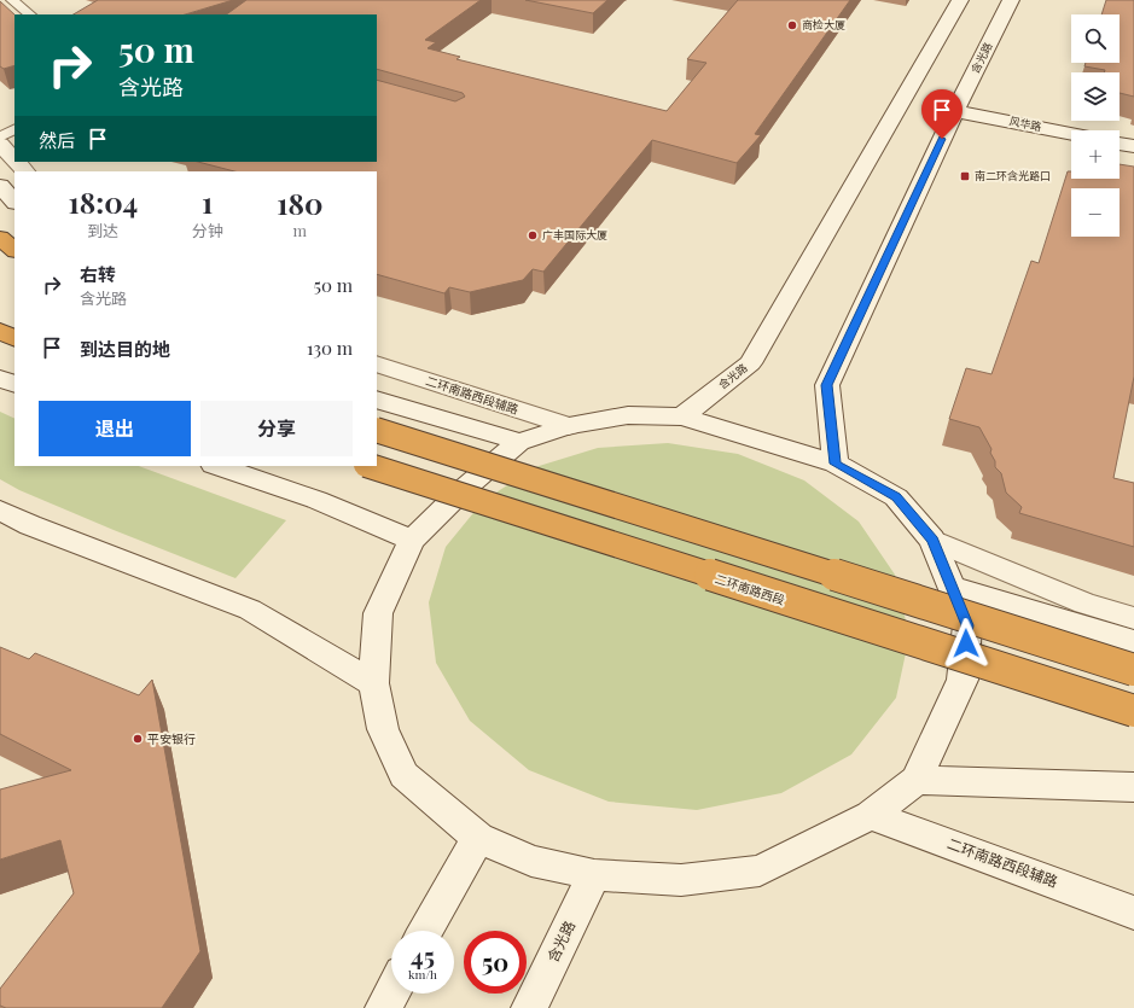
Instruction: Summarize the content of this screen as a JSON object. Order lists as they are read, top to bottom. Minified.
{"streets":{"highway":["二环南路西段"],"main road":["含光路","风华路","二环南路西段辅路"]},"crossings":[["含光路","风华路"]],"places":{"other":["商检大厦","广丰国际大厦","平安银行"],"transit":["南二环含光路口"]},"page":{"map_buttons":["+","−"],"turn":["50 m","含光路"],"then":"然后","eta":["18:04","到达","1","分钟","180","m"],"list":[{"name":"右转","note":"含光路","value":"50 m"},{"name":"到达目的地","value":"130 m"}],"buttons":["退出","分享"],"speed":"45 km/h","limit":"50"}}
